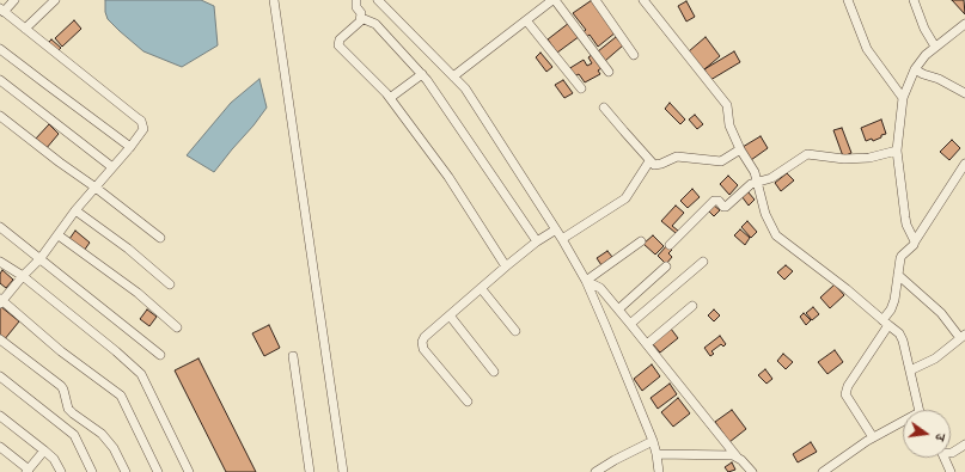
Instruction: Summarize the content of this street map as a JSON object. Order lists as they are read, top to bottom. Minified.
{"north":"right"}
